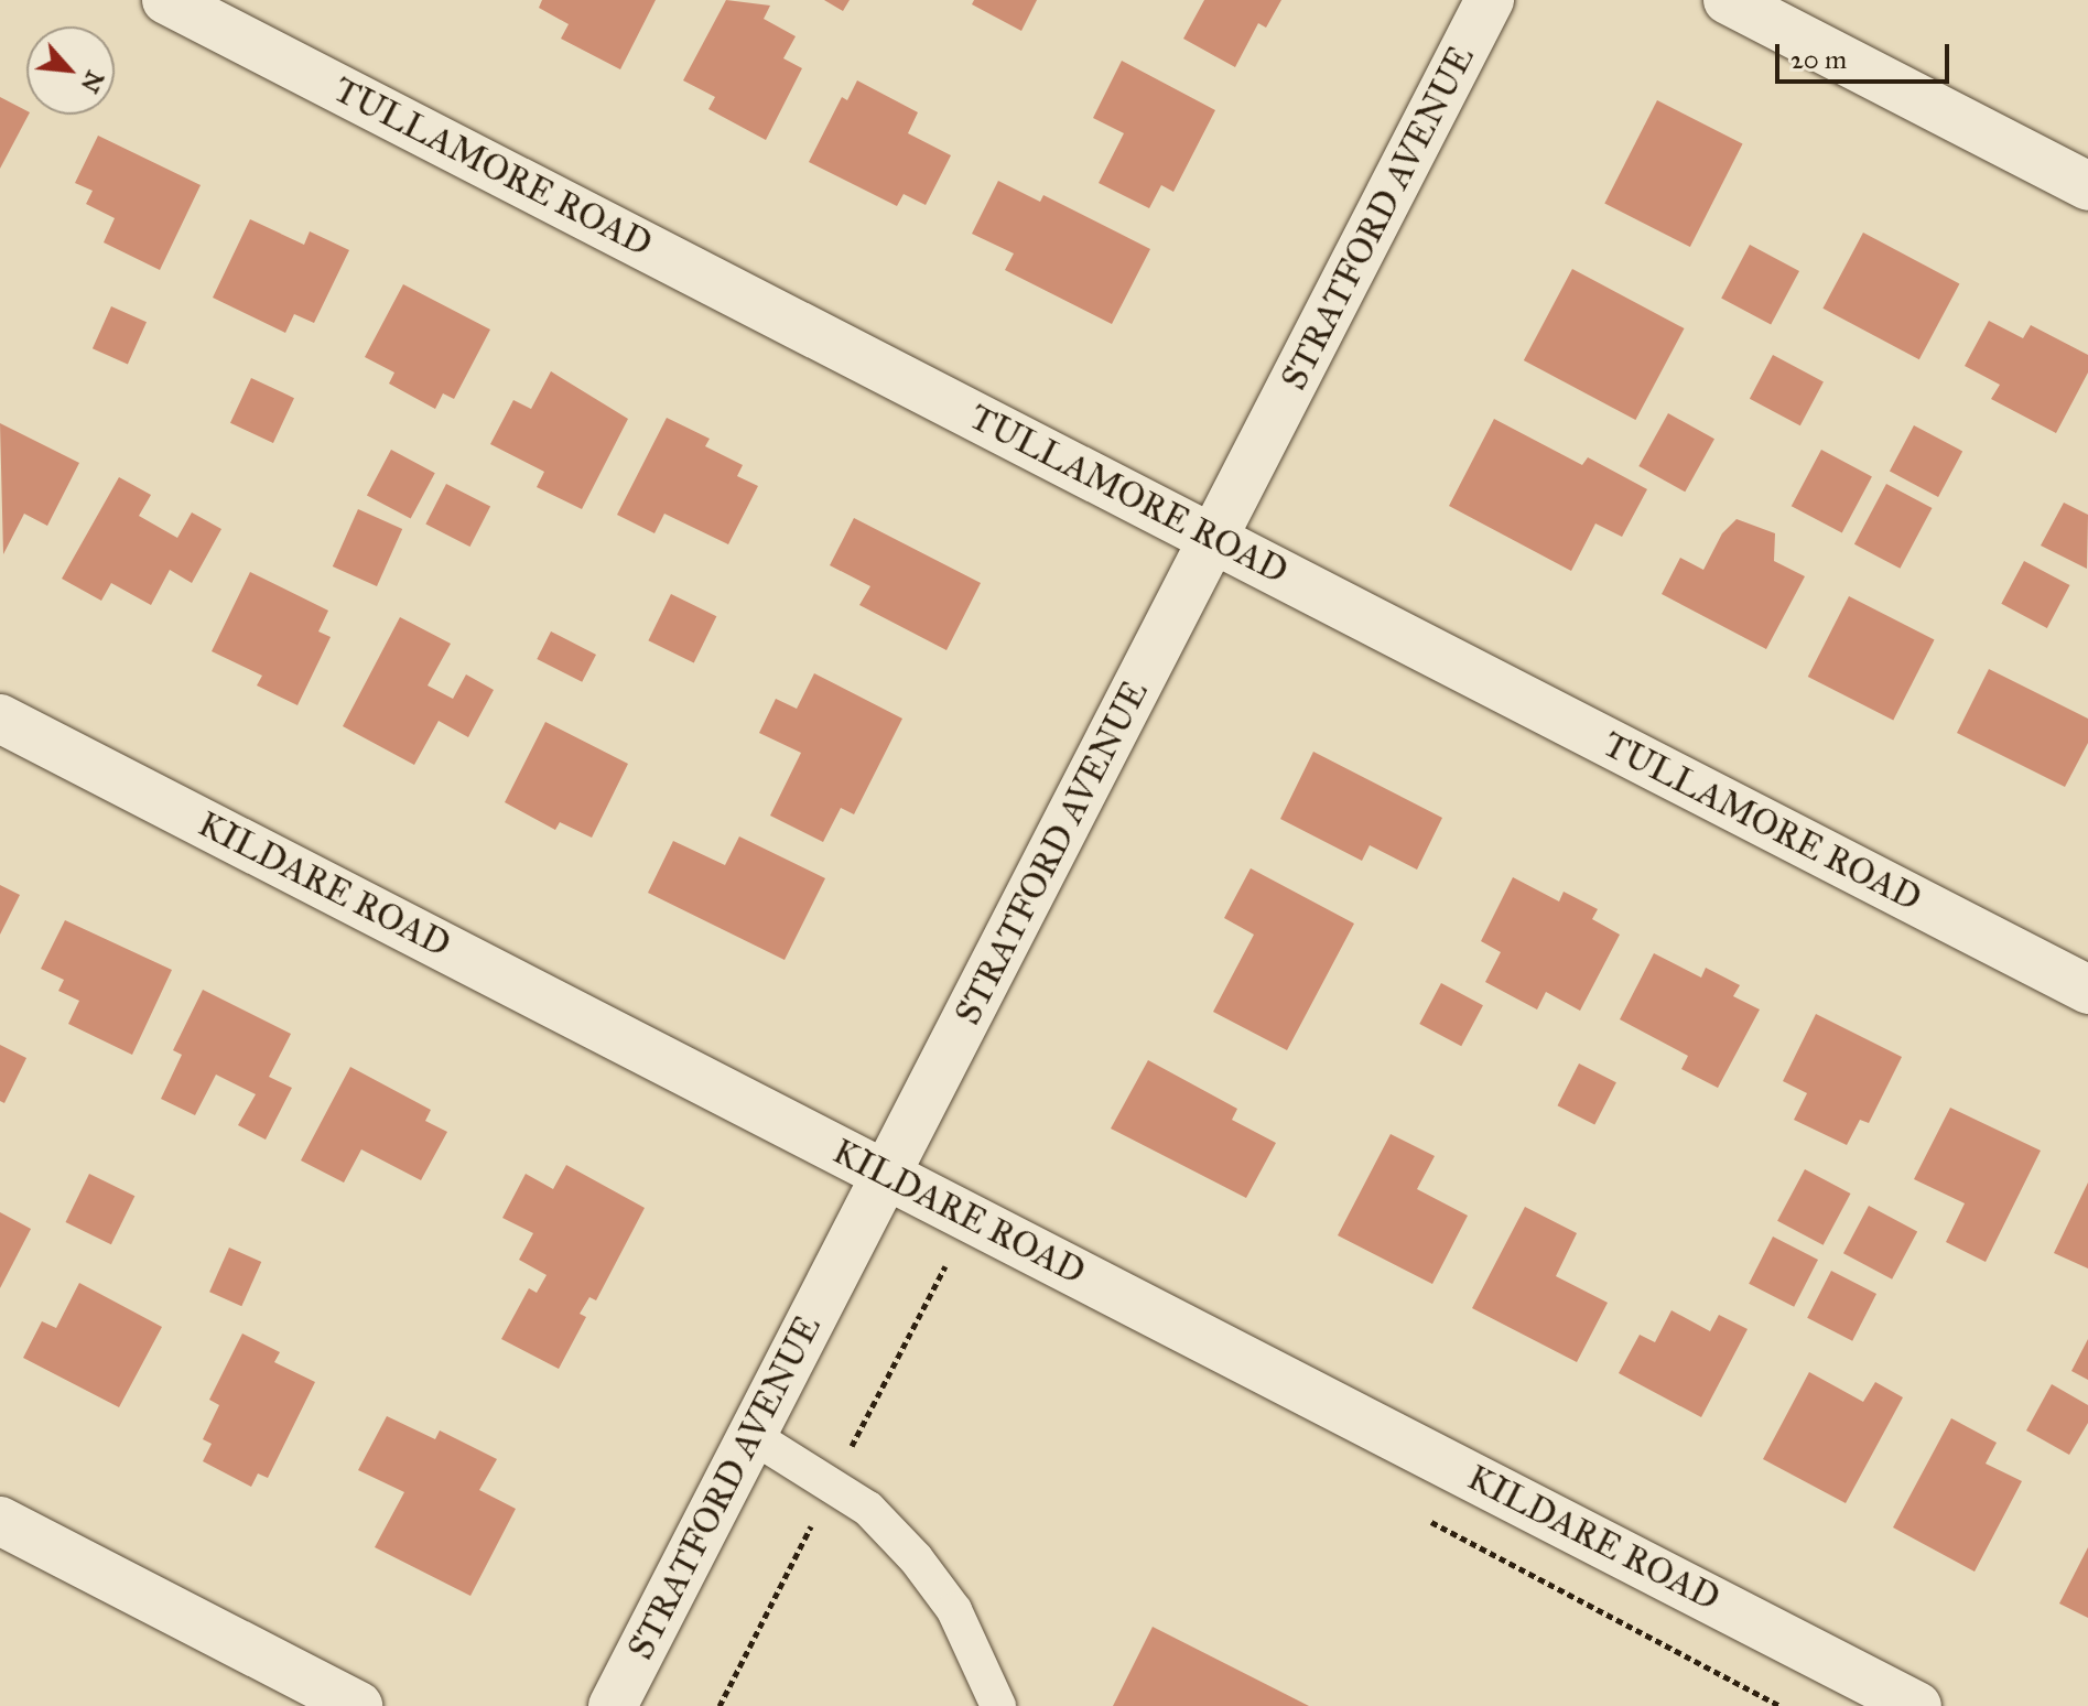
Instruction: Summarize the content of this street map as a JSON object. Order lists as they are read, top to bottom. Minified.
{"streets":{"street":["TULLAMORE ROAD","STRATFORD AVENUE","KILDARE ROAD"]},"crossings":[["TULLAMORE ROAD","STRATFORD AVENUE"],["STRATFORD AVENUE","KILDARE ROAD"]],"scale_bar":"20 m","north":"bottom right"}
